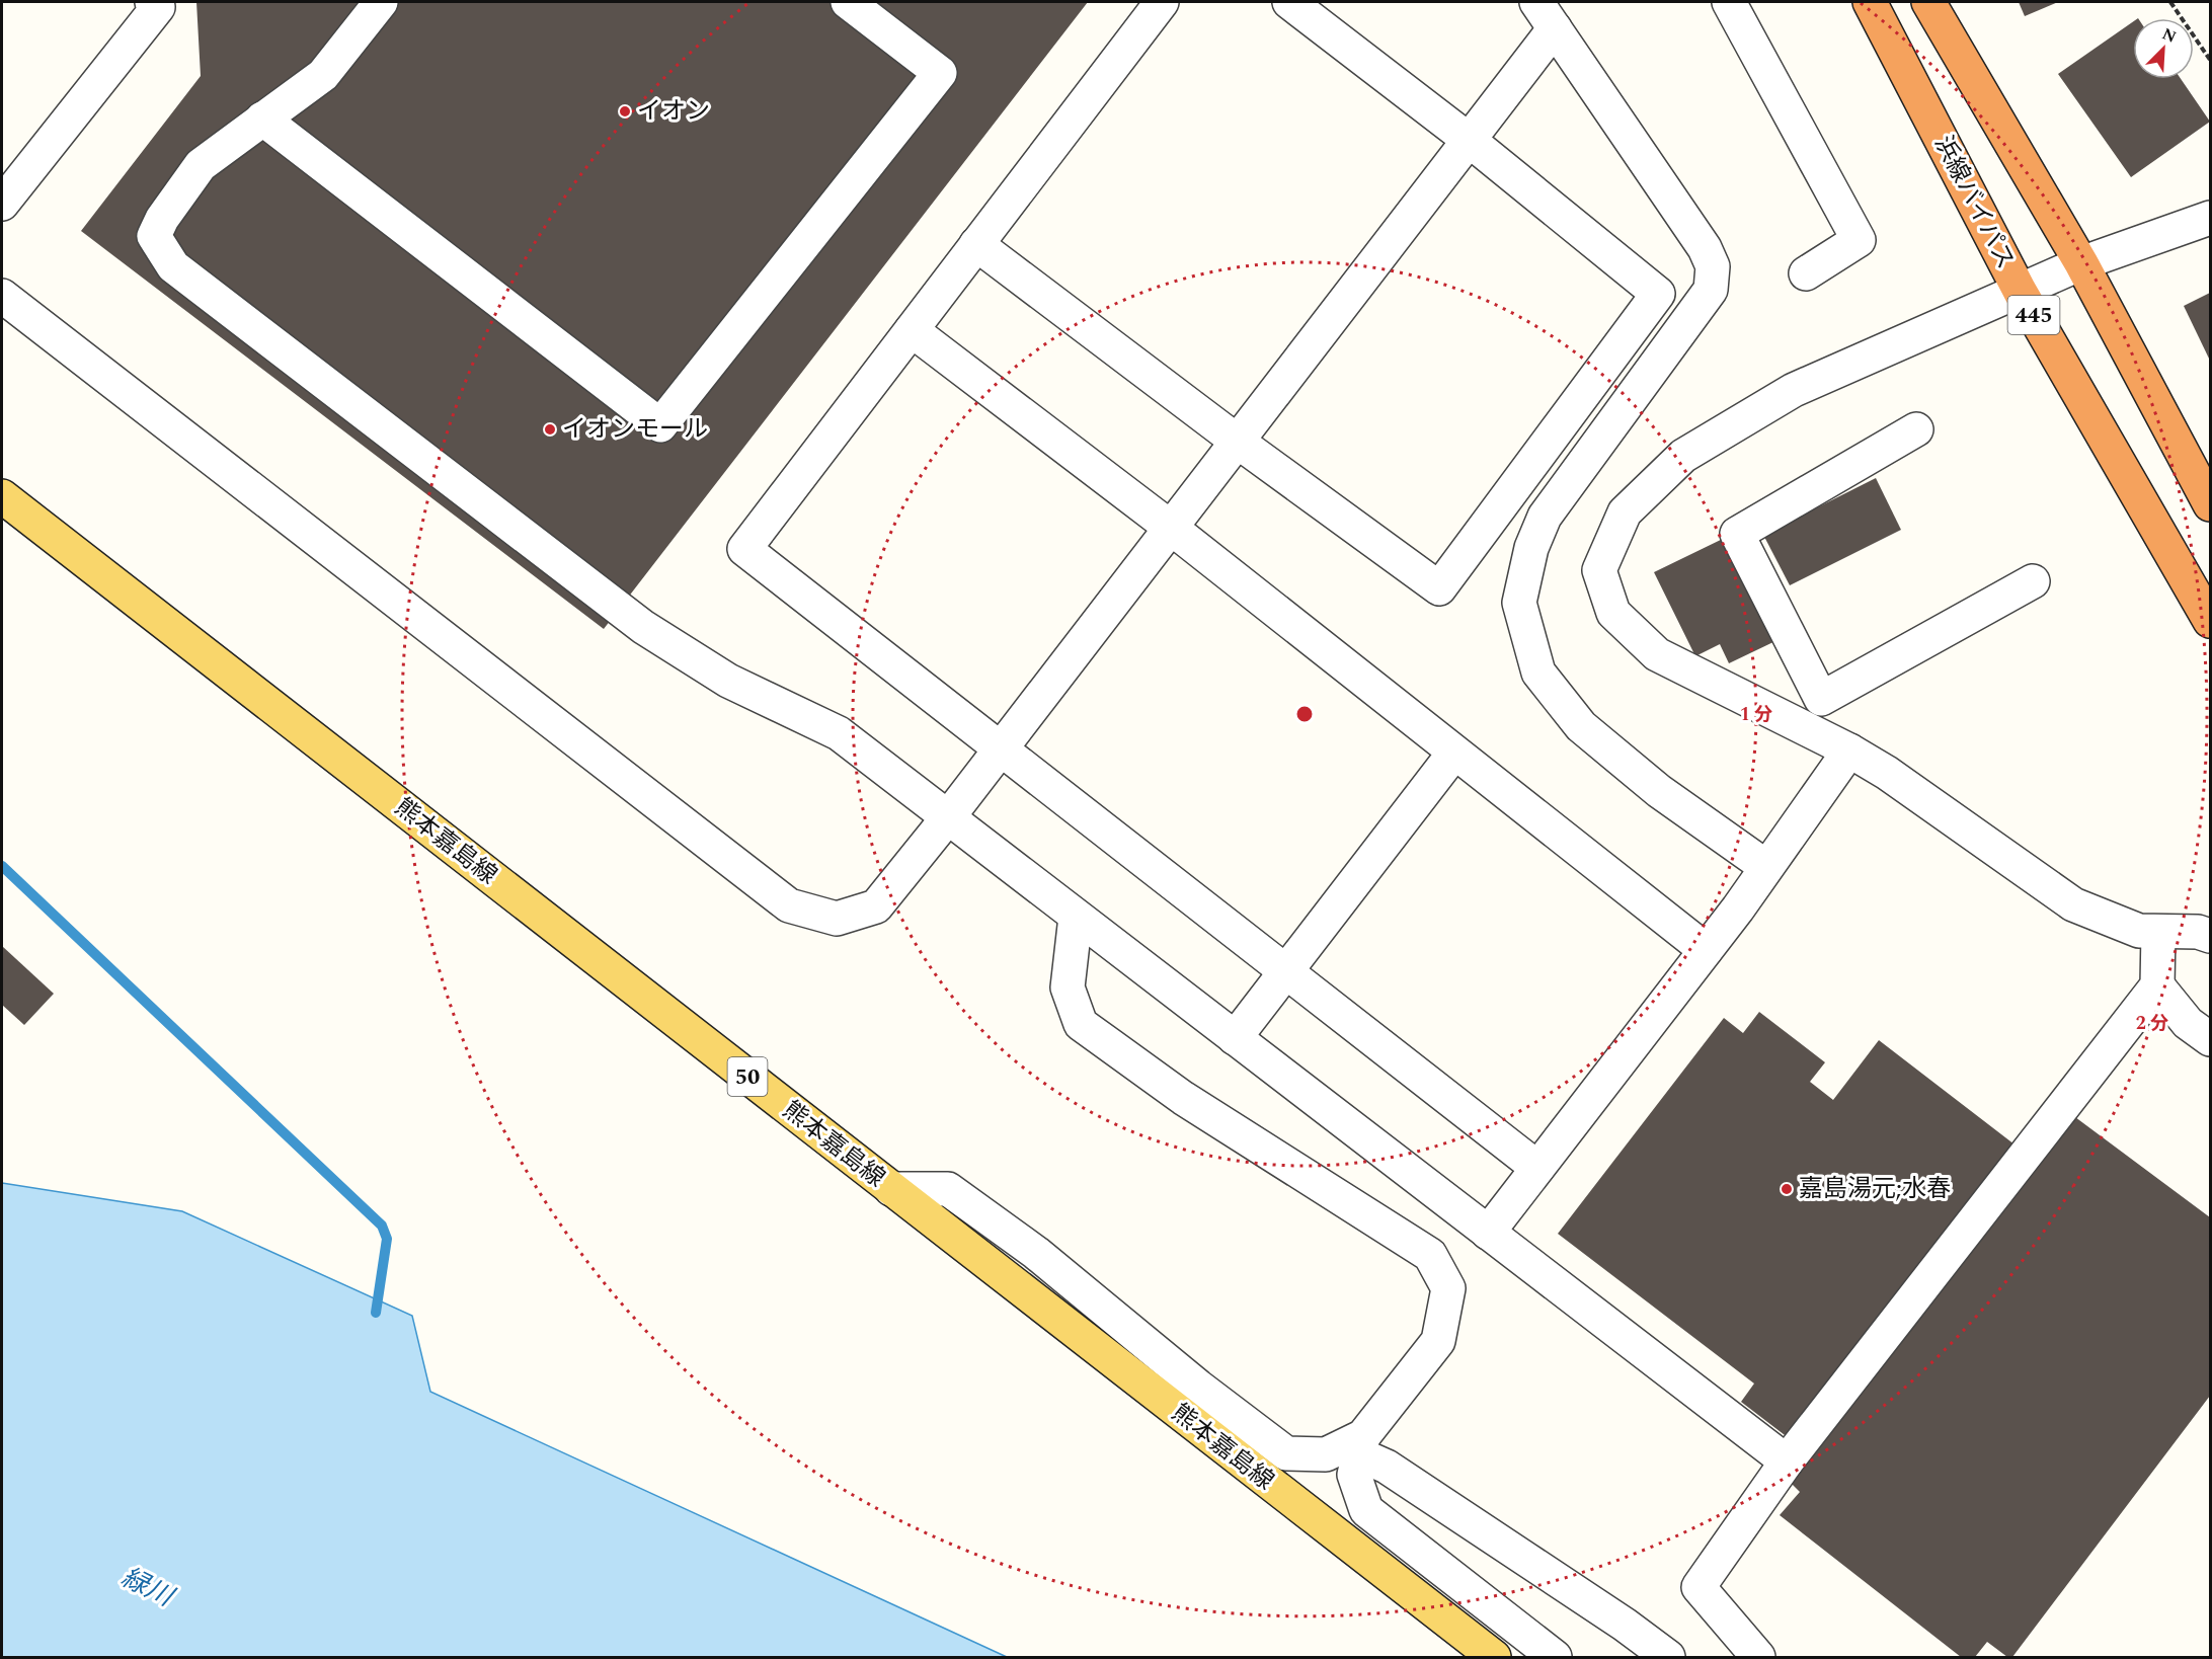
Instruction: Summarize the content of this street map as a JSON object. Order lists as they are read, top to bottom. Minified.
{"streets":{"highway":["浜線バイパス","445"],"main road":["熊本嘉島線","50"]},"water":["緑川"],"places":["イオン","イオンモール","嘉島湯元;水春"],"north":"top right","rings":["1 分","2 分"]}
